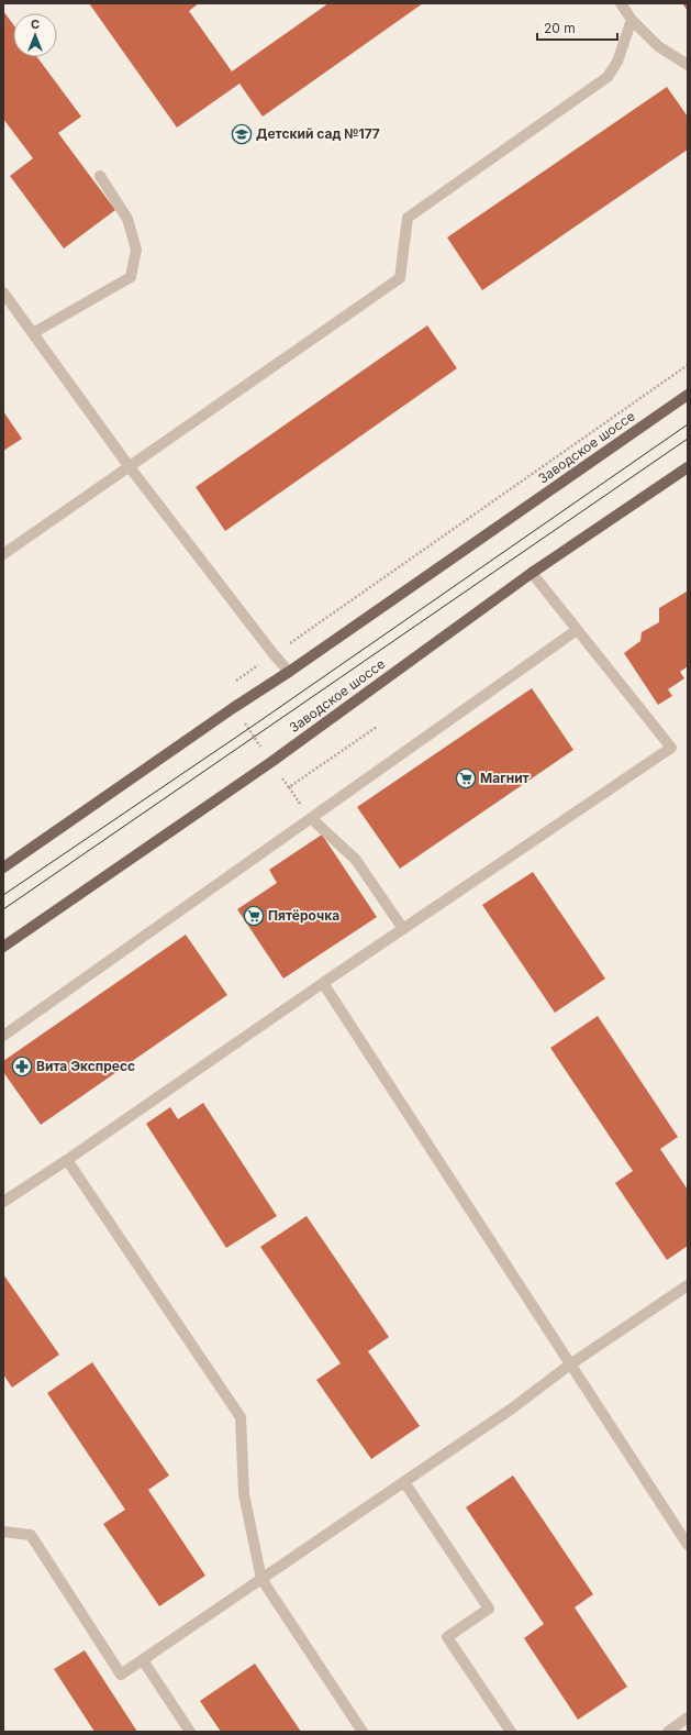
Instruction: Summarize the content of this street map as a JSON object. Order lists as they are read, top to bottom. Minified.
{"streets":{"main road":["Заводское шоссе"]},"places":{"school or university":["Детский сад №177"],"supermarket":["Магнит","Пятёрочка"],"pharmacy":["Вита Экспресс"]},"scale_bar":"20 m","north":"top"}
